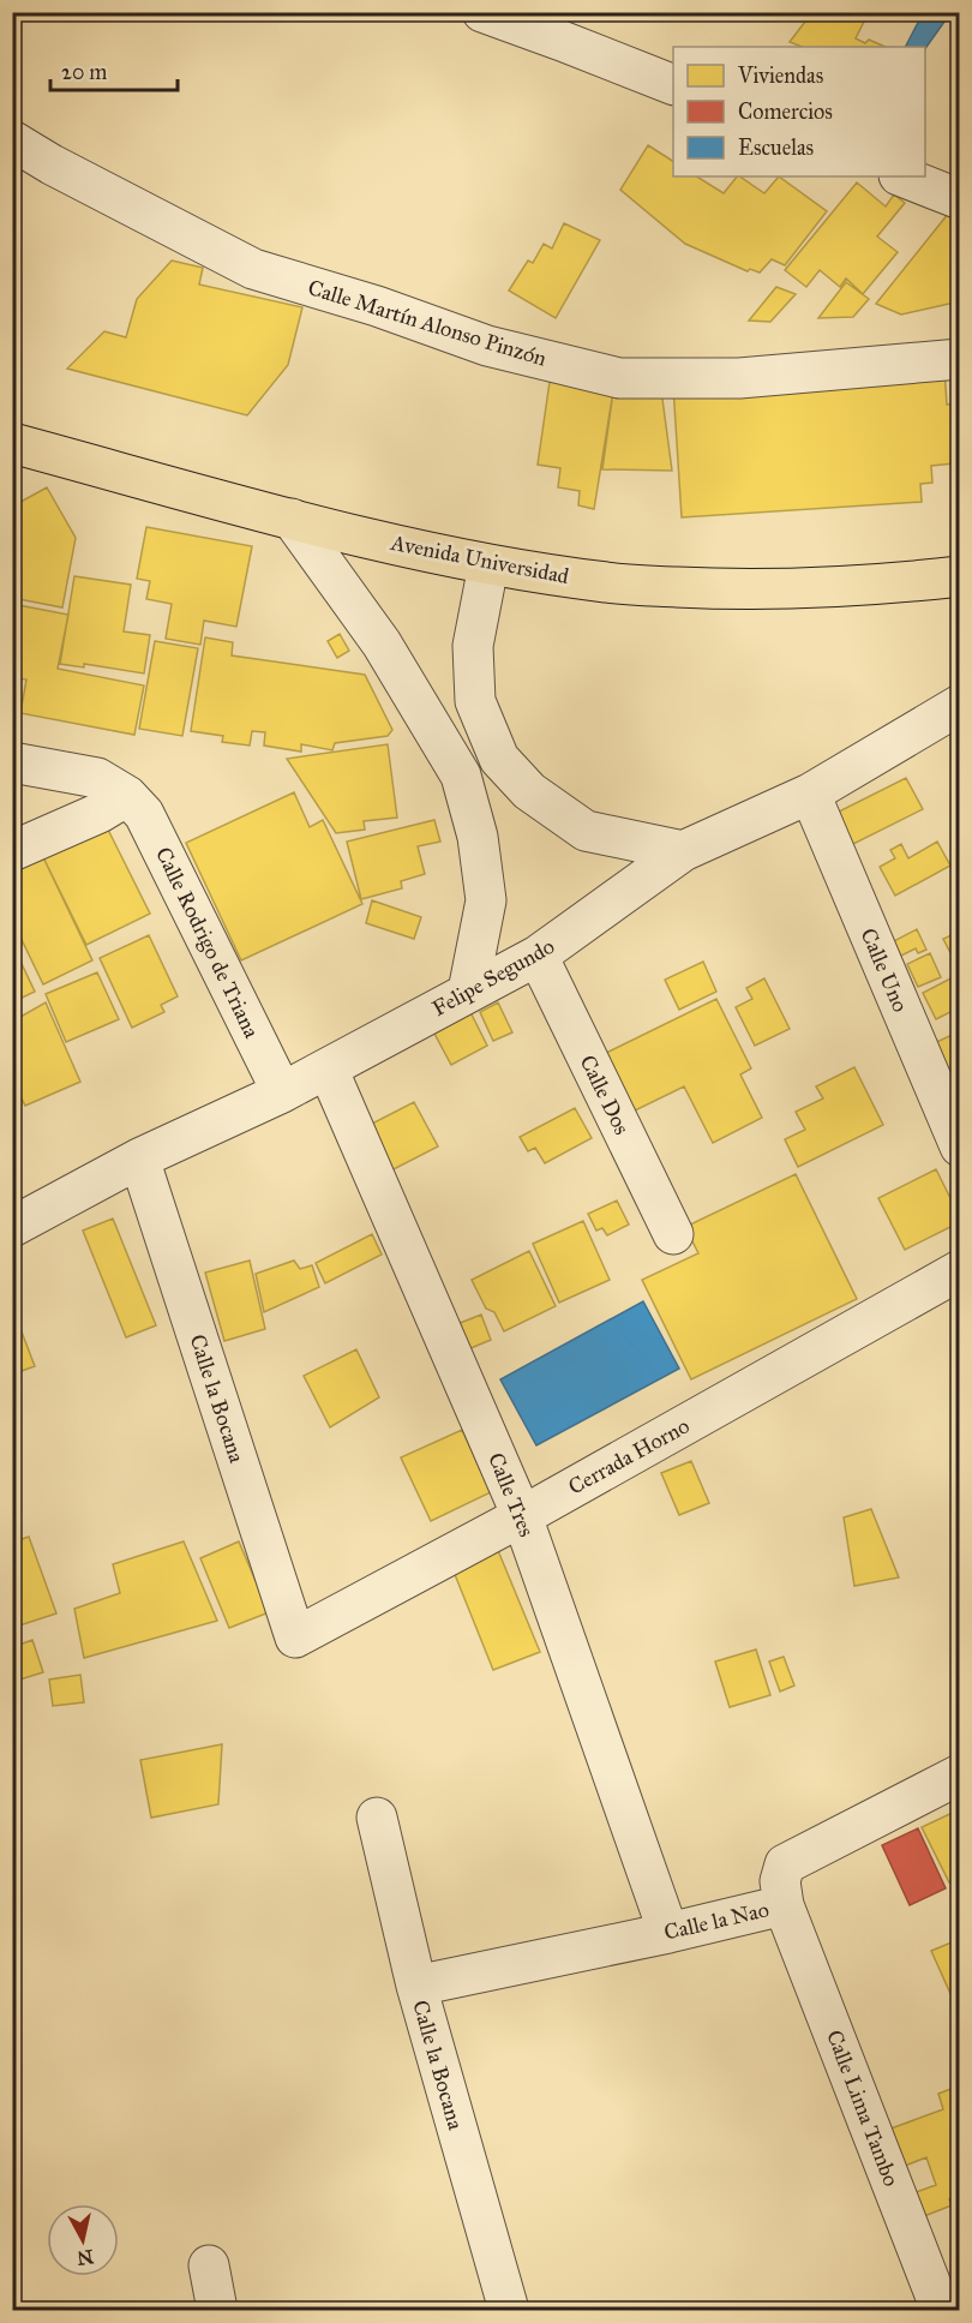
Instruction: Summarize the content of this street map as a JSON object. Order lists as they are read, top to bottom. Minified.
{"streets":{"main road":["Avenida Universidad"],"street":["Calle Martín Alonso Pinzón","Calle Rodrigo de Triana","Calle Uno","Felipe Segundo","Calle Dos","Calle la Bocana","Cerrada Horno","Calle Tres","Calle la Nao","Calle Lima Tambo"]},"crossings":[["Calle Rodrigo de Triana","Felipe Segundo"],["Calle Uno","Felipe Segundo"],["Felipe Segundo","Calle Dos"],["Felipe Segundo","Calle la Bocana"],["Felipe Segundo","Calle Tres"],["Calle la Bocana","Cerrada Horno"],["Calle la Bocana","Calle la Nao"],["Cerrada Horno","Calle Tres"],["Calle Tres","Calle la Nao"],["Calle la Nao","Calle Lima Tambo"]],"legend":["Viviendas","Comercios","Escuelas"],"scale_bar":"20 m","north":"bottom"}
